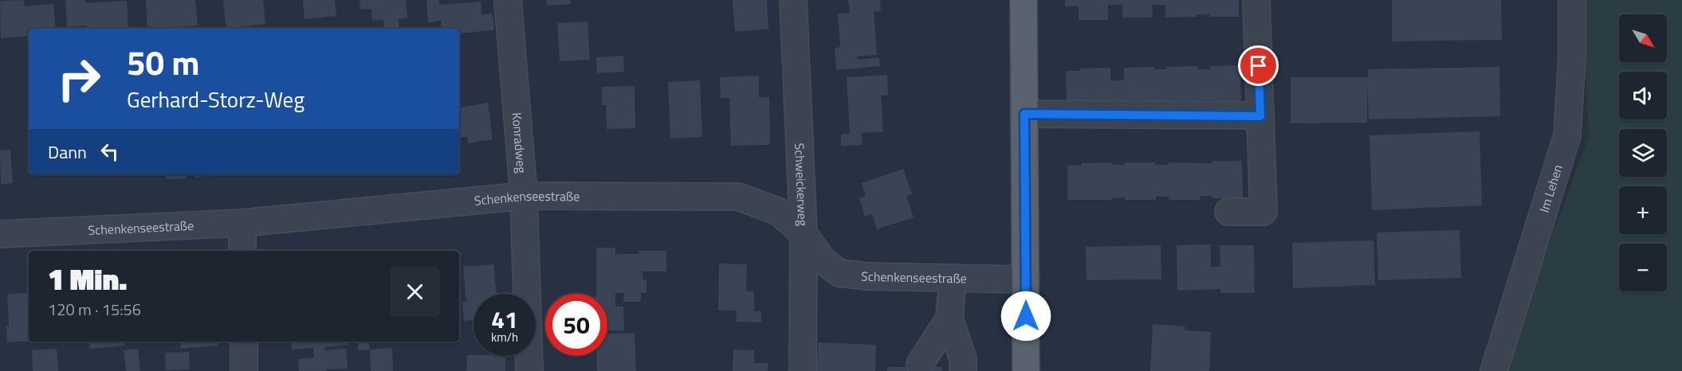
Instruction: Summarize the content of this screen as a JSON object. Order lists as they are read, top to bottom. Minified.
{"streets":{"street":["Konradweg","Schweickerweg","Im Lehen","Schenkenseestraße"]},"crossings":[["Konradweg","Schenkenseestraße"],["Schweickerweg","Schenkenseestraße"]],"north":"bottom right","page":{"map_buttons":["+","−"],"turn":["50 m","Gerhard-Storz-Weg"],"then":"Dann","heading":["1 Min.","120 m · 15:56"],"speed":"41 km/h","limit":"50"}}
